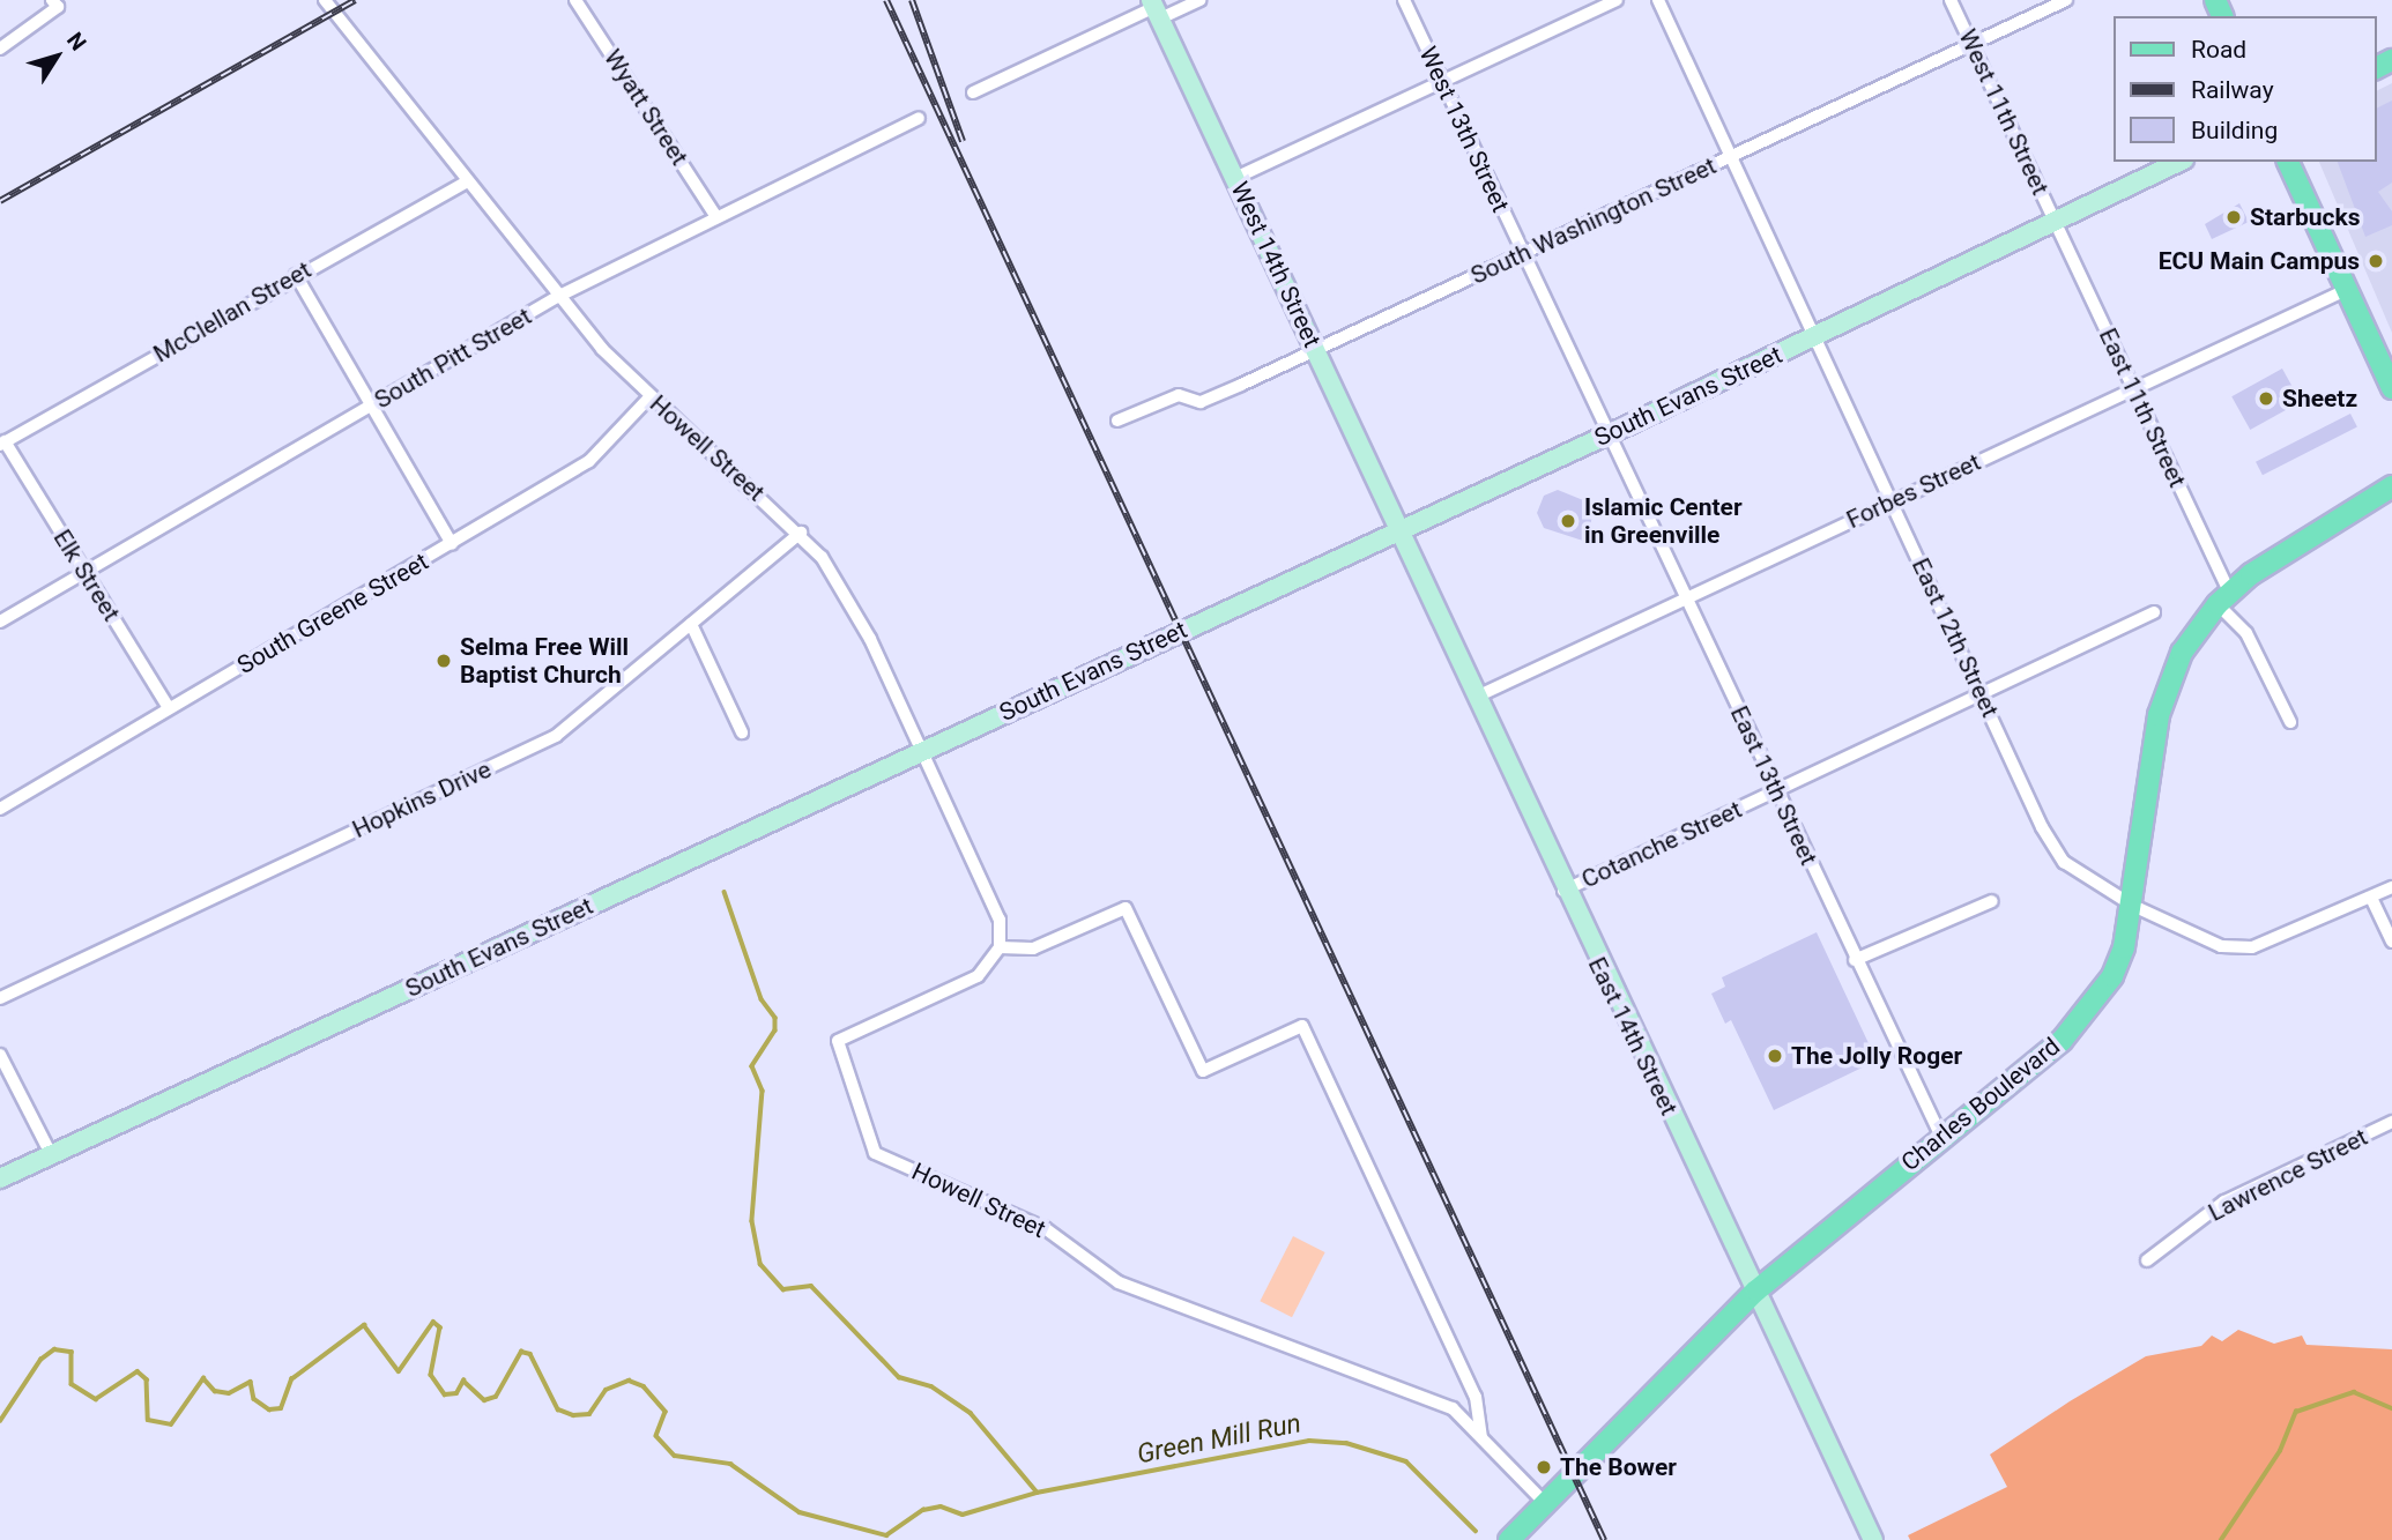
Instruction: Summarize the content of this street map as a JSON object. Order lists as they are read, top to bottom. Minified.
{"streets":{"main road":["West 14th Street","South Evans Street","East 14th Street","Charles Boulevard"],"street":["Wyatt Street","West 11th Street","West 13th Street","South Washington Street","McClellan Street","South Pitt Street","East 11th Street","Howell Street","Forbes Street","Elk Street","South Greene Street","East 12th Street","East 13th Street","Hopkins Drive","Cotanche Street","Lawrence Street"]},"crossings":[["Wyatt Street","South Pitt Street"],["West 11th Street","South Washington Street"],["West 11th Street","South Evans Street"],["West 11th Street","East 11th Street"],["West 13th Street","South Washington Street"],["West 13th Street","South Evans Street"],["West 13th Street","East 13th Street"],["South Washington Street","West 14th Street"],["South Washington Street","East 12th Street"],["West 14th Street","South Evans Street"],["West 14th Street","East 14th Street"],["McClellan Street","Howell Street"],["McClellan Street","Elk Street"],["South Pitt Street","Howell Street"],["South Pitt Street","Elk Street"],["South Evans Street","East 11th Street"],["South Evans Street","Howell Street"],["South Evans Street","East 12th Street"],["South Evans Street","East 13th Street"],["South Evans Street","East 14th Street"],["East 11th Street","Forbes Street"],["East 11th Street","Charles Boulevard"],["Howell Street","South Greene Street"],["Howell Street","Hopkins Drive"],["Howell Street","Charles Boulevard"],["Forbes Street","East 12th Street"],["Forbes Street","East 13th Street"],["Forbes Street","East 14th Street"],["Elk Street","South Greene Street"],["East 12th Street","Cotanche Street"],["East 12th Street","Charles Boulevard"],["East 13th Street","Cotanche Street"],["East 13th Street","Charles Boulevard"],["Cotanche Street","East 14th Street"],["East 14th Street","Charles Boulevard"]],"water":["Green Mill Run"],"places":["Starbucks","ECU Main Campus","Sheetz","Islamic Center in Greenville","Selma Free Will Baptist Church","The Jolly Roger","The Bower"],"legend":["Road","Railway","Building"],"north":"top right"}
